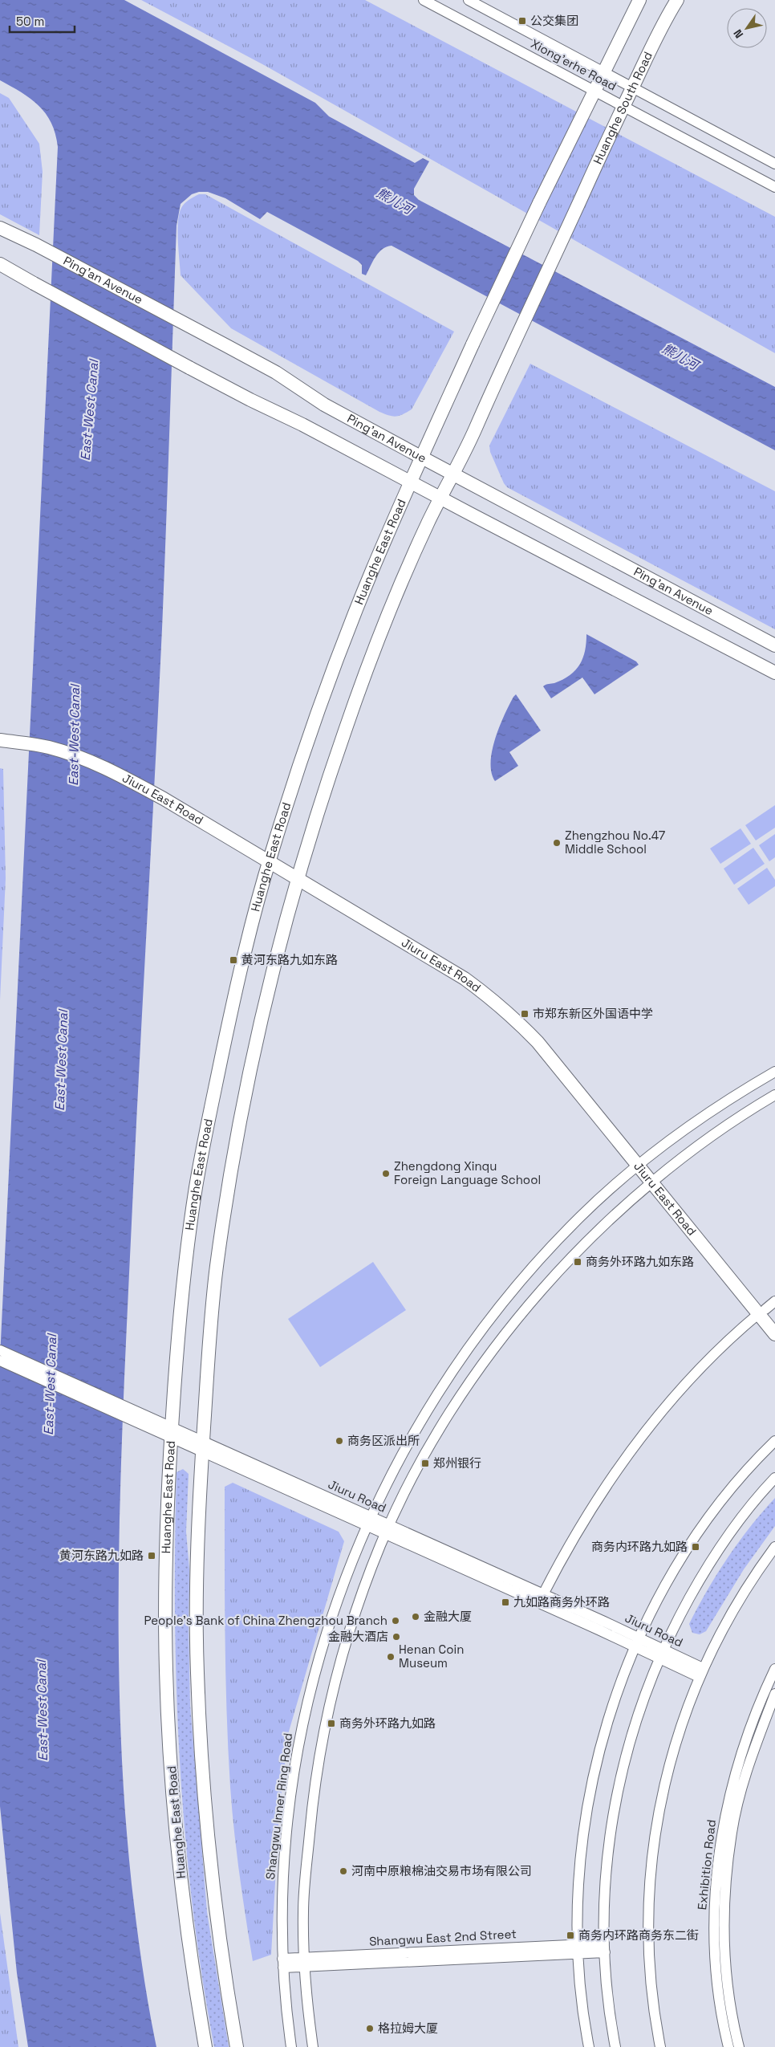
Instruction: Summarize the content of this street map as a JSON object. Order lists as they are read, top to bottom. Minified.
{"streets":{"main road":["Huanghe South Road","Ping'an Avenue","Huanghe East Road","Jiuru East Road"],"street":["Xiong'erhe Road","Jiuru Road","Shangwu Inner Ring Road","Exhibition Road","Shangwu East 2nd Street"]},"crossings":[["Xiong'erhe Road","Huanghe South Road"],["Xiong'erhe Road","Huanghe East Road"],["Huanghe South Road","Ping'an Avenue"],["Ping'an Avenue","Huanghe East Road"],["Huanghe East Road","Jiuru East Road"],["Huanghe East Road","Jiuru Road"],["Jiuru East Road","Shangwu Inner Ring Road"],["Jiuru Road","Shangwu Inner Ring Road"],["Shangwu Inner Ring Road","Shangwu East 2nd Street"]],"water":["熊儿河","East-West Canal"],"places":{"transit":["公交集团","黄河东路九如东路","市郑东新区外国语中学","商务外环路九如东路","郑州银行","商务内环路九如路","黄河东路九如路","九如路商务外环路","商务外环路九如路","商务内环路商务东二街"],"other":["Zhengzhou No.47 Middle School","Zhengdong Xinqu Foreign Language School","商务区派出所","金融大厦","People's Bank of China Zhengzhou Branch","金融大酒店","Henan Coin Museum","河南中原粮棉油交易市场有限公司","格拉姆大厦"]},"scale_bar":"50 m","north":"bottom left"}
